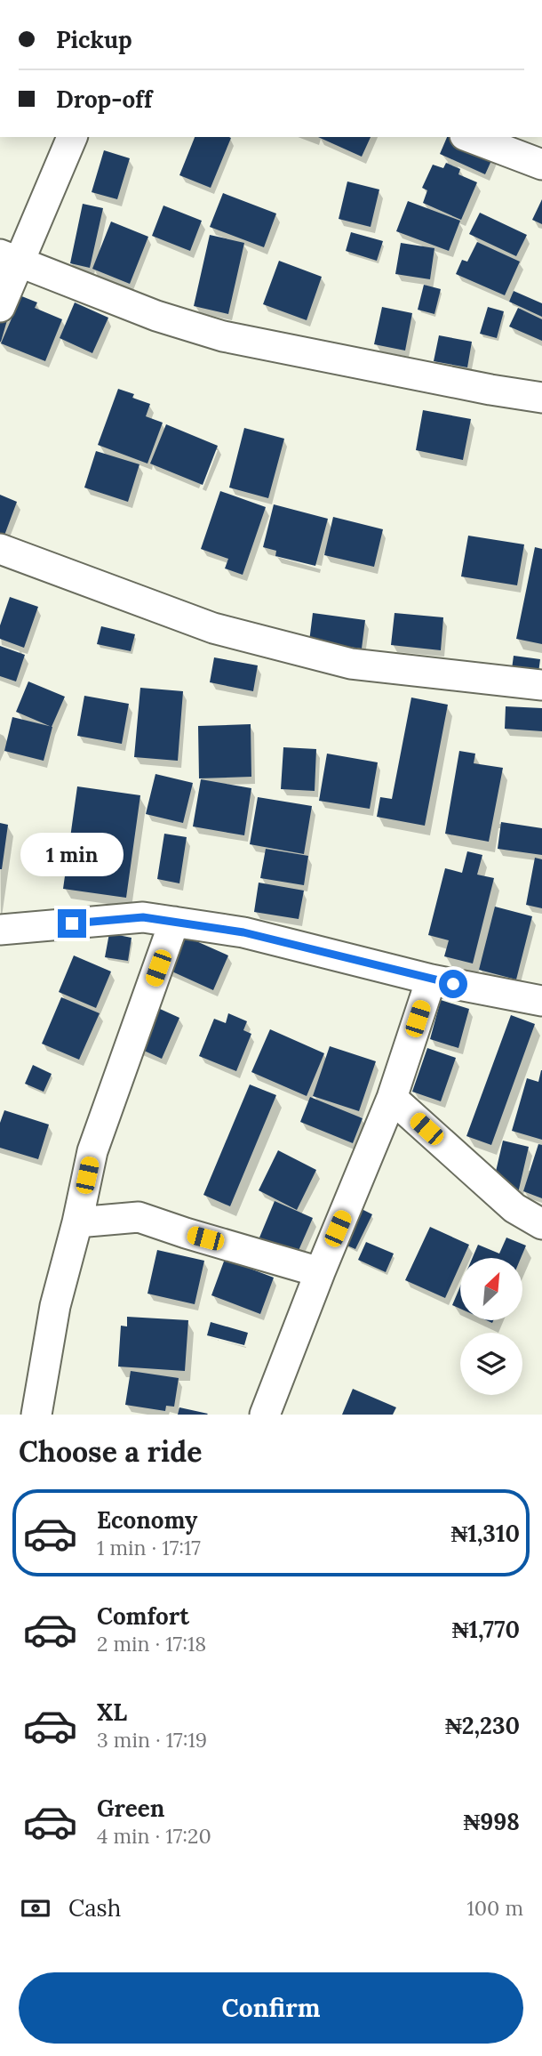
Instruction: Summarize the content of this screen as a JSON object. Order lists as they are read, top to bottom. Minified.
{"north":"top right","page":{"banner":["Pickup","Drop-off"],"bubble":"1 min","heading":"Choose a ride","list":[{"name":"Economy","note":"1 min · 17:17","value":"₦1,310"},{"name":"Comfort","note":"2 min · 17:18","value":"₦1,770"},{"name":"XL","note":"3 min · 17:19","value":"₦2,230"},{"name":"Green","note":"4 min · 17:20","value":"₦998"}],"pay":["Cash","100 m"],"buttons":"Confirm"}}
